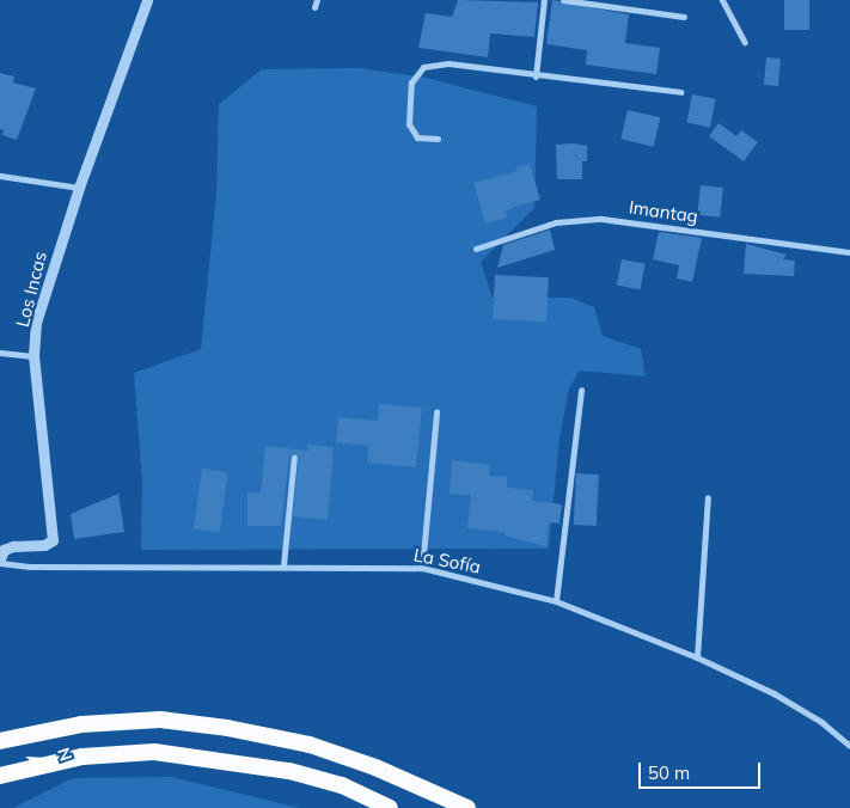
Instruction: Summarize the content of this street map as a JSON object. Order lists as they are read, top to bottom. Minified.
{"streets":{"street":["Imantag","Los Incas","La Sofía"]},"crossings":[["Los Incas","La Sofía"]],"scale_bar":"50 m","north":"right"}
